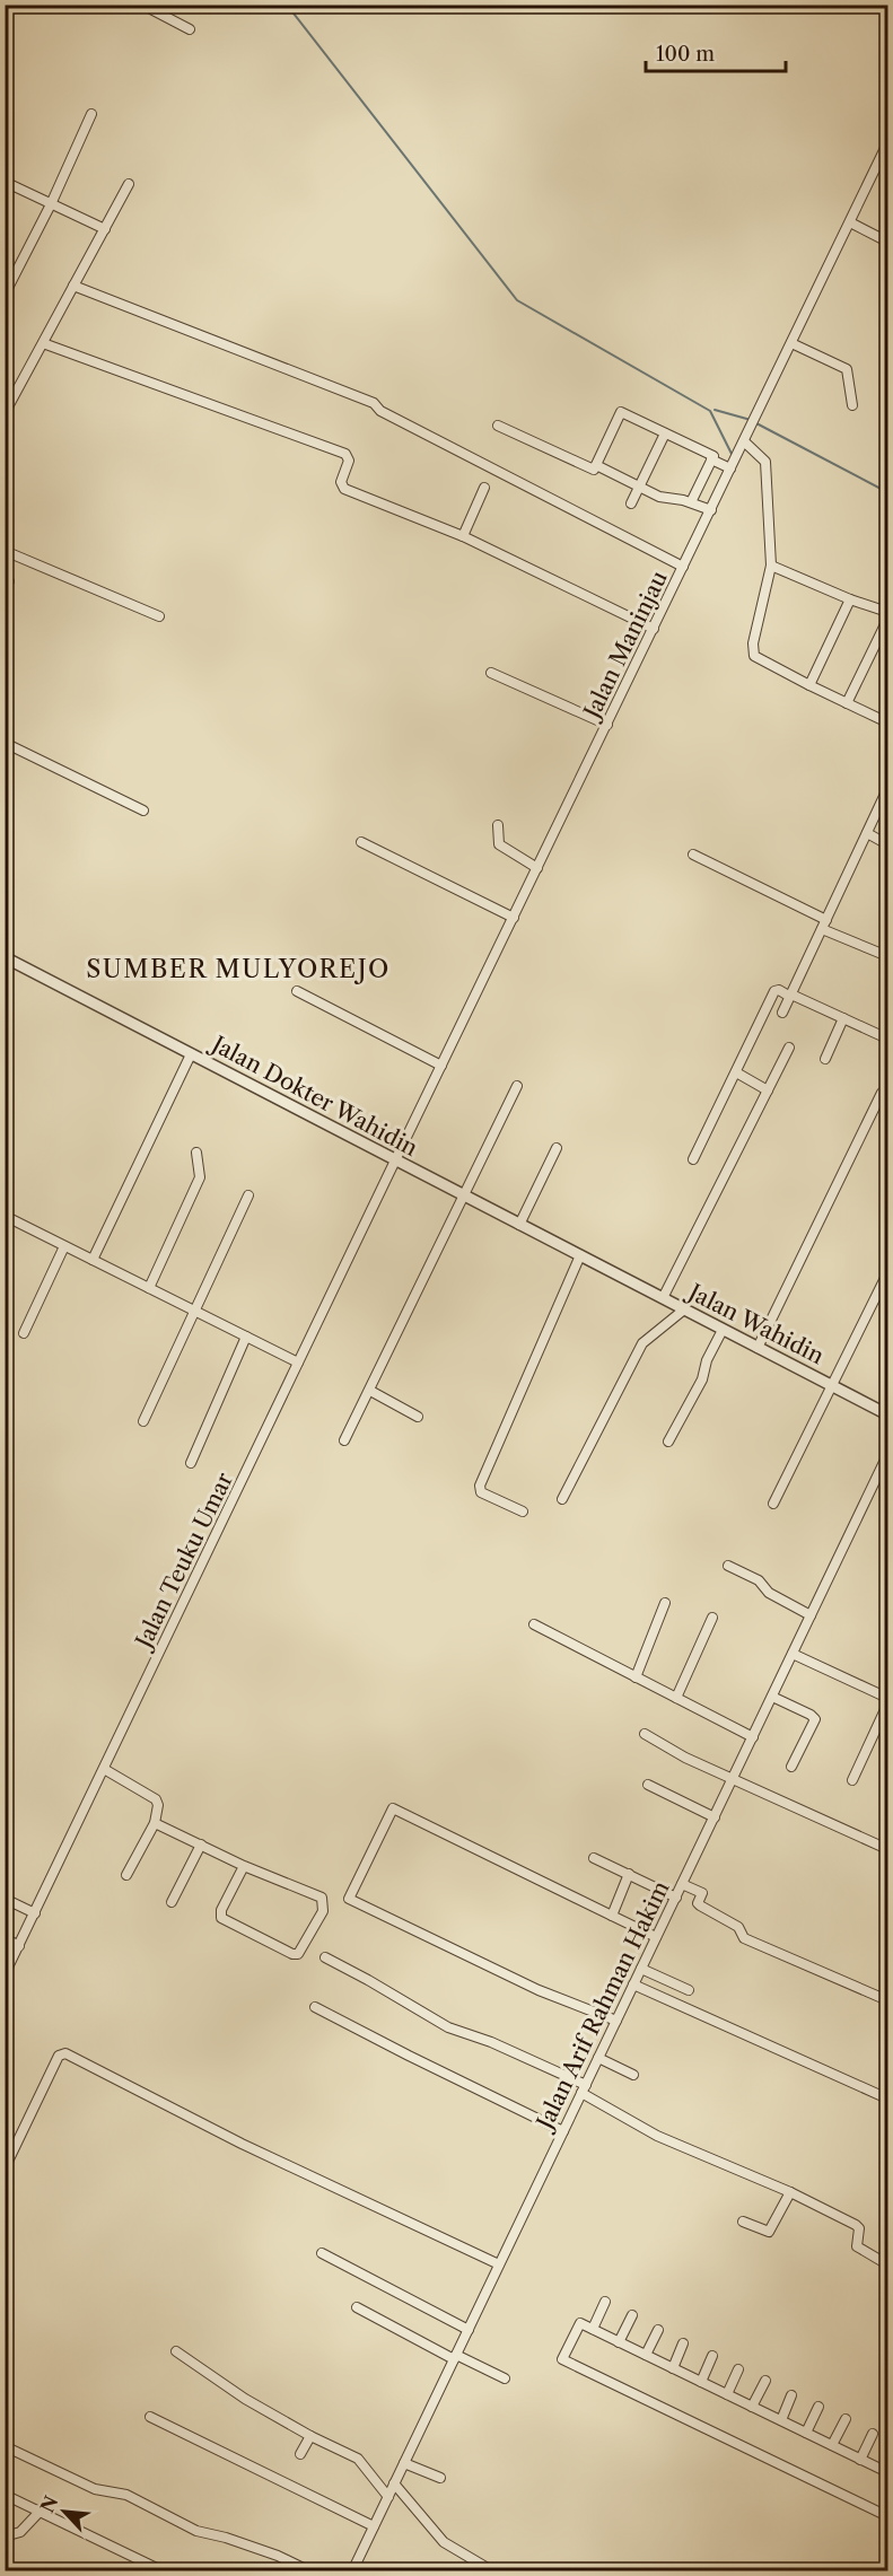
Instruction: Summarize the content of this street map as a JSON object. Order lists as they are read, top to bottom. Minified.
{"streets":{"street":["Jalan Maninjau","Jalan Dokter Wahidin","Jalan Wahidin","Jalan Teuku Umar","Jalan Arif Rahman Hakim"]},"crossings":[["Jalan Maninjau","Jalan Dokter Wahidin"],["Jalan Maninjau","Jalan Teuku Umar"],["Jalan Dokter Wahidin","Jalan Wahidin"],["Jalan Dokter Wahidin","Jalan Teuku Umar"]],"districts":["SUMBER MULYOREJO"],"scale_bar":"100 m","north":"top left"}
